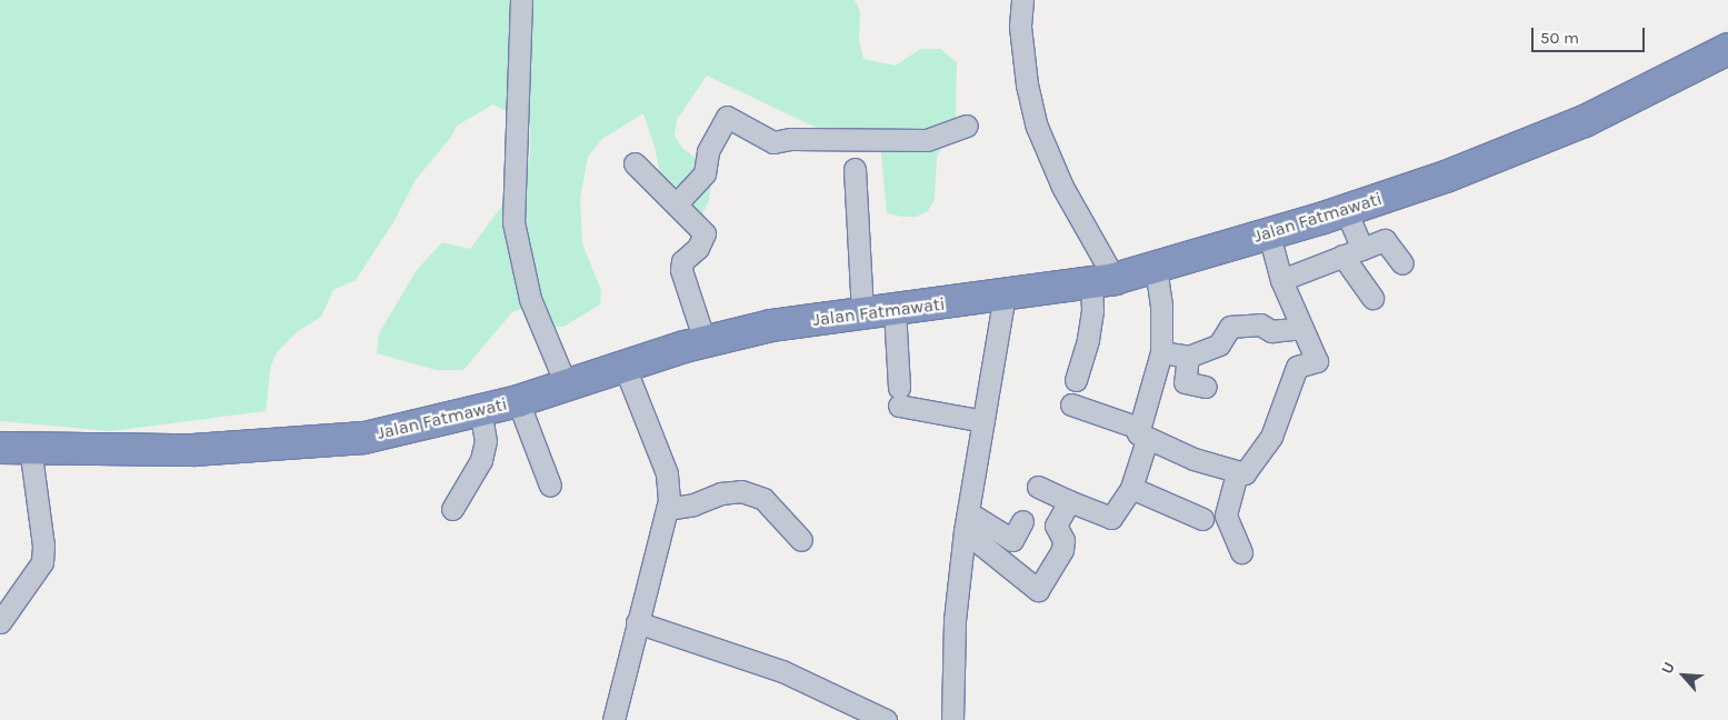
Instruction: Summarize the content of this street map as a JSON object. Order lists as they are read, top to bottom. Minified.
{"streets":{"highway":["Jalan Fatmawati"]},"scale_bar":"50 m","north":"top left"}
